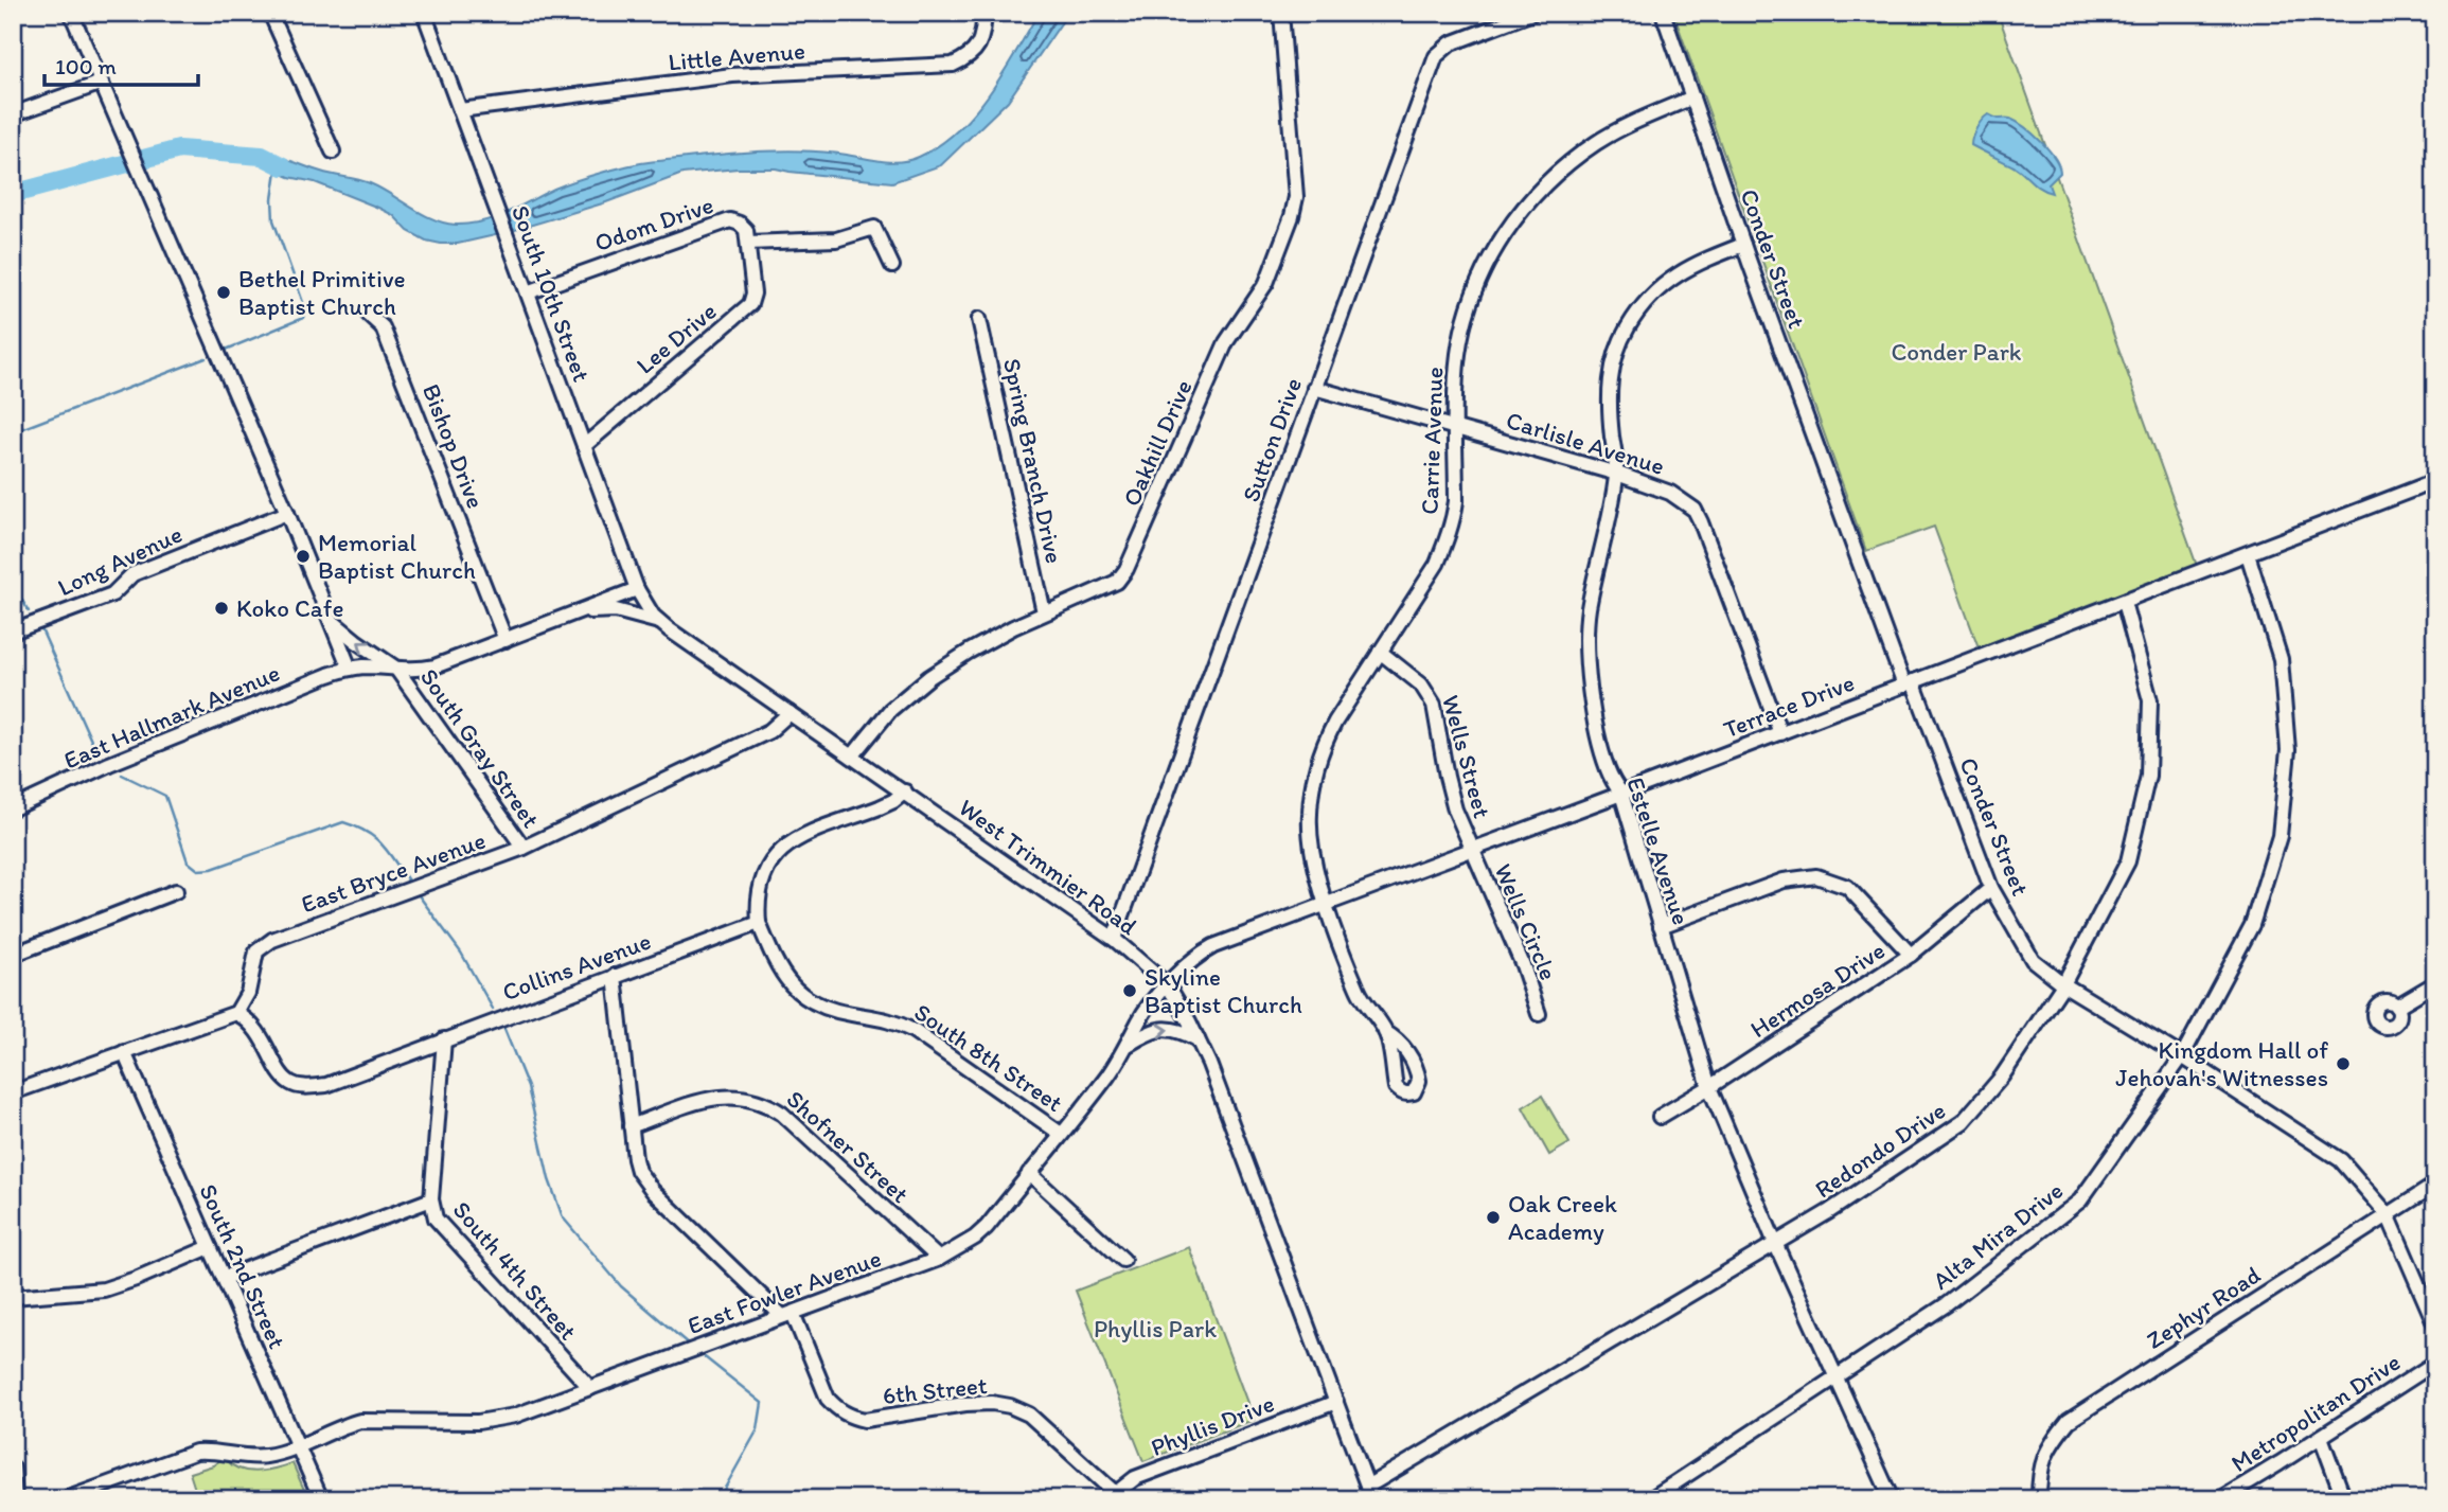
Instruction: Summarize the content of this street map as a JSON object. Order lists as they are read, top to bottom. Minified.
{"streets":{"street":["Little Avenue","Odom Drive","Conder Street","South 10th Street","Lee Drive","Sutton Drive","Carrie Avenue","Oakhill Drive","Carlisle Avenue","Bishop Drive","Spring Branch Drive","Long Avenue","Terrace Drive","East Hallmark Avenue","South Gray Street","Wells Street","Estelle Avenue","West Trimmier Road","East Bryce Avenue","Wells Circle","Collins Avenue","Hermosa Drive","South 8th Street","Shofner Street","Redondo Drive","Alta Mira Drive","South 2nd Street","South 4th Street","East Fowler Avenue","Zephyr Road","6th Street","Metropolitan Drive","Phyllis Drive"]},"crossings":[["Little Avenue","South 10th Street"],["Odom Drive","South 10th Street"],["Odom Drive","Lee Drive"],["Conder Street","Carrie Avenue"],["Conder Street","Terrace Drive"],["Conder Street","Estelle Avenue"],["Conder Street","Hermosa Drive"],["Conder Street","Redondo Drive"],["Conder Street","Alta Mira Drive"],["Conder Street","Zephyr Road"],["South 10th Street","Lee Drive"],["South 10th Street","West Trimmier Road"],["Sutton Drive","Carlisle Avenue"],["Sutton Drive","West Trimmier Road"],["Carrie Avenue","Carlisle Avenue"],["Carrie Avenue","Terrace Drive"],["Carrie Avenue","Wells Street"],["Oakhill Drive","Spring Branch Drive"],["Oakhill Drive","West Trimmier Road"],["Carlisle Avenue","Terrace Drive"],["Carlisle Avenue","Estelle Avenue"],["Terrace Drive","Wells Street"],["Terrace Drive","Estelle Avenue"],["Terrace Drive","West Trimmier Road"],["Terrace Drive","Wells Circle"],["Terrace Drive","Redondo Drive"],["Terrace Drive","Alta Mira Drive"],["Terrace Drive","East Fowler Avenue"],["South Gray Street","East Bryce Avenue"],["Wells Street","Wells Circle"],["Estelle Avenue","Hermosa Drive"],["Estelle Avenue","Redondo Drive"],["Estelle Avenue","Alta Mira Drive"],["West Trimmier Road","East Bryce Avenue"],["West Trimmier Road","Redondo Drive"],["West Trimmier Road","East Fowler Avenue"],["West Trimmier Road","Phyllis Drive"],["East Bryce Avenue","Collins Avenue"],["Collins Avenue","South 8th Street"],["Collins Avenue","South 4th Street"],["South 8th Street","East Fowler Avenue"],["Shofner Street","East Fowler Avenue"],["South 2nd Street","East Fowler Avenue"],["South 4th Street","East Fowler Avenue"],["East Fowler Avenue","6th Street"],["6th Street","Phyllis Drive"]],"parks":["Conder Park","Phyllis Park"],"places":["Bethel Primitive Baptist Church","Memorial Baptist Church","Koko Cafe","Skyline Baptist Church","Kingdom Hall of Jehovah's Witnesses","Oak Creek Academy"],"scale_bar":"100 m"}
